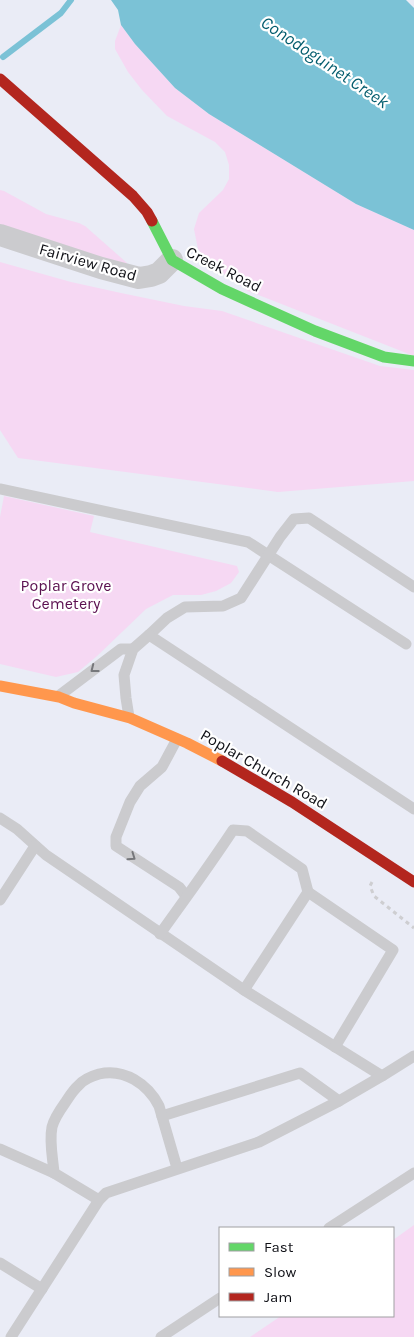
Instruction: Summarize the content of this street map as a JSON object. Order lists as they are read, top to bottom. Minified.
{"streets":{"street":["Fairview Road","Creek Road","Poplar Church Road"]},"crossings":[["Fairview Road","Creek Road"]],"water":["Conodoguinet Creek"],"parks":["Poplar Grove Cemetery"],"legend":["Fast","Slow","Jam"]}
